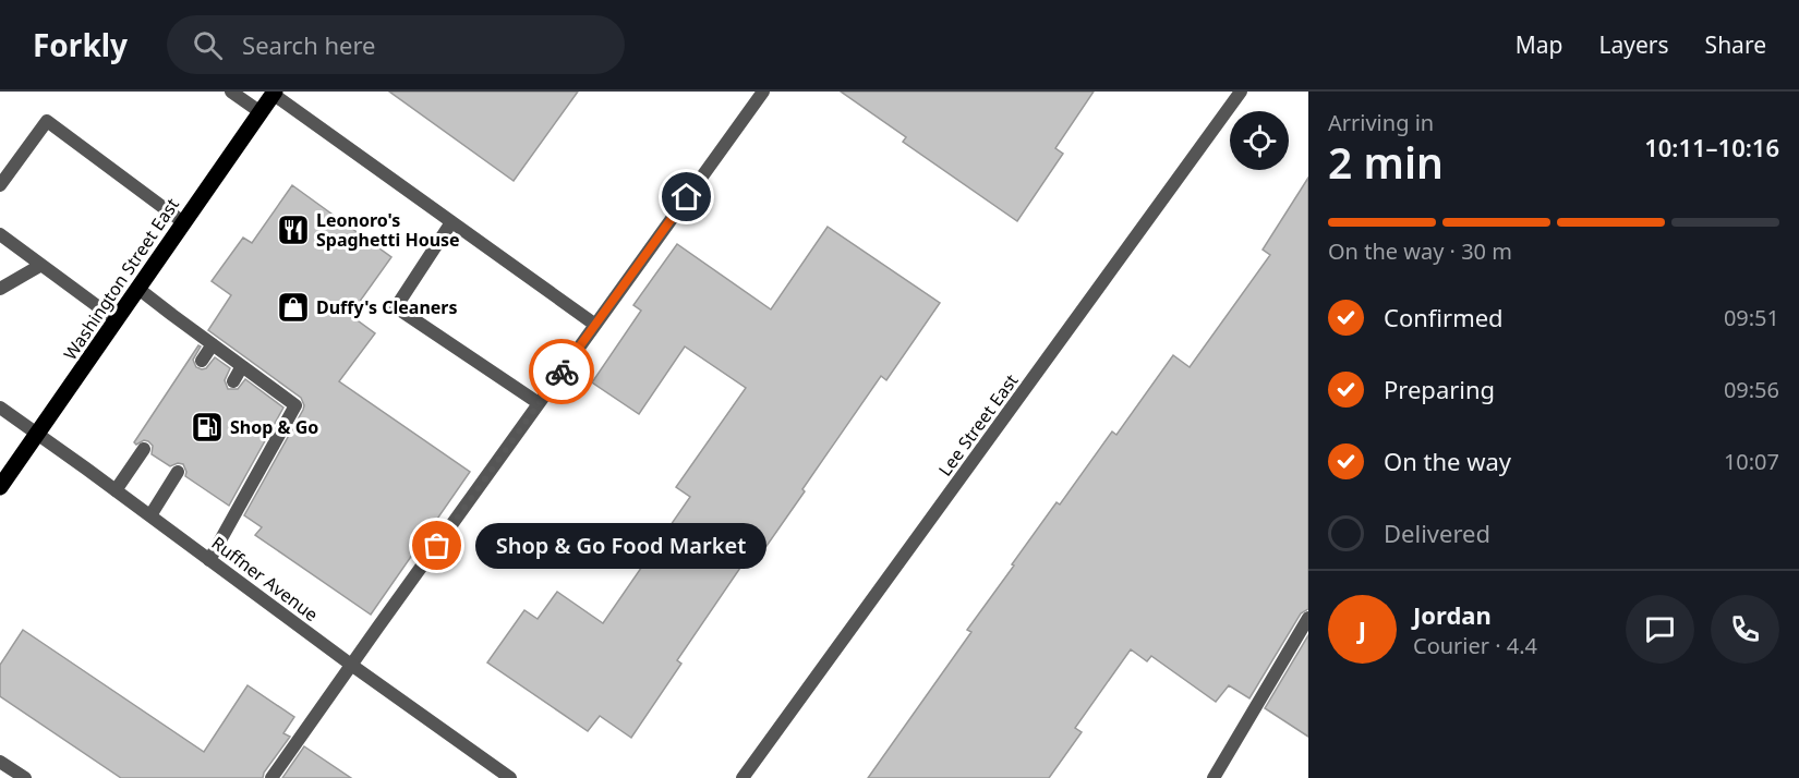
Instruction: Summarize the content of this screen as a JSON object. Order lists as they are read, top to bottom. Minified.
{"streets":{"main road":["Washington Street East"],"street":["Lee Street East","Ruffner Avenue"]},"crossings":[["Washington Street East","Ruffner Avenue"]],"places":{"restaurant":["Leonoro's Spaghetti House"],"shop":["Duffy's Cleaners"],"fuel station":["Shop & Go"],"other":["Shop & Go Food Market"]},"page":{"header":"Forkly","search":"Search here","nav":["Map","Layers","Share"],"heading":["2 min","Arriving in","10:11–10:16"],"panel":["Jordan","Courier · 4.4"],"bar":"On the way · 30 m","list":[["Confirmed","09:51"],["Preparing","09:56"],["On the way","10:07"],"Delivered"],"bubble":"Shop & Go Food Market","round":"J"}}
